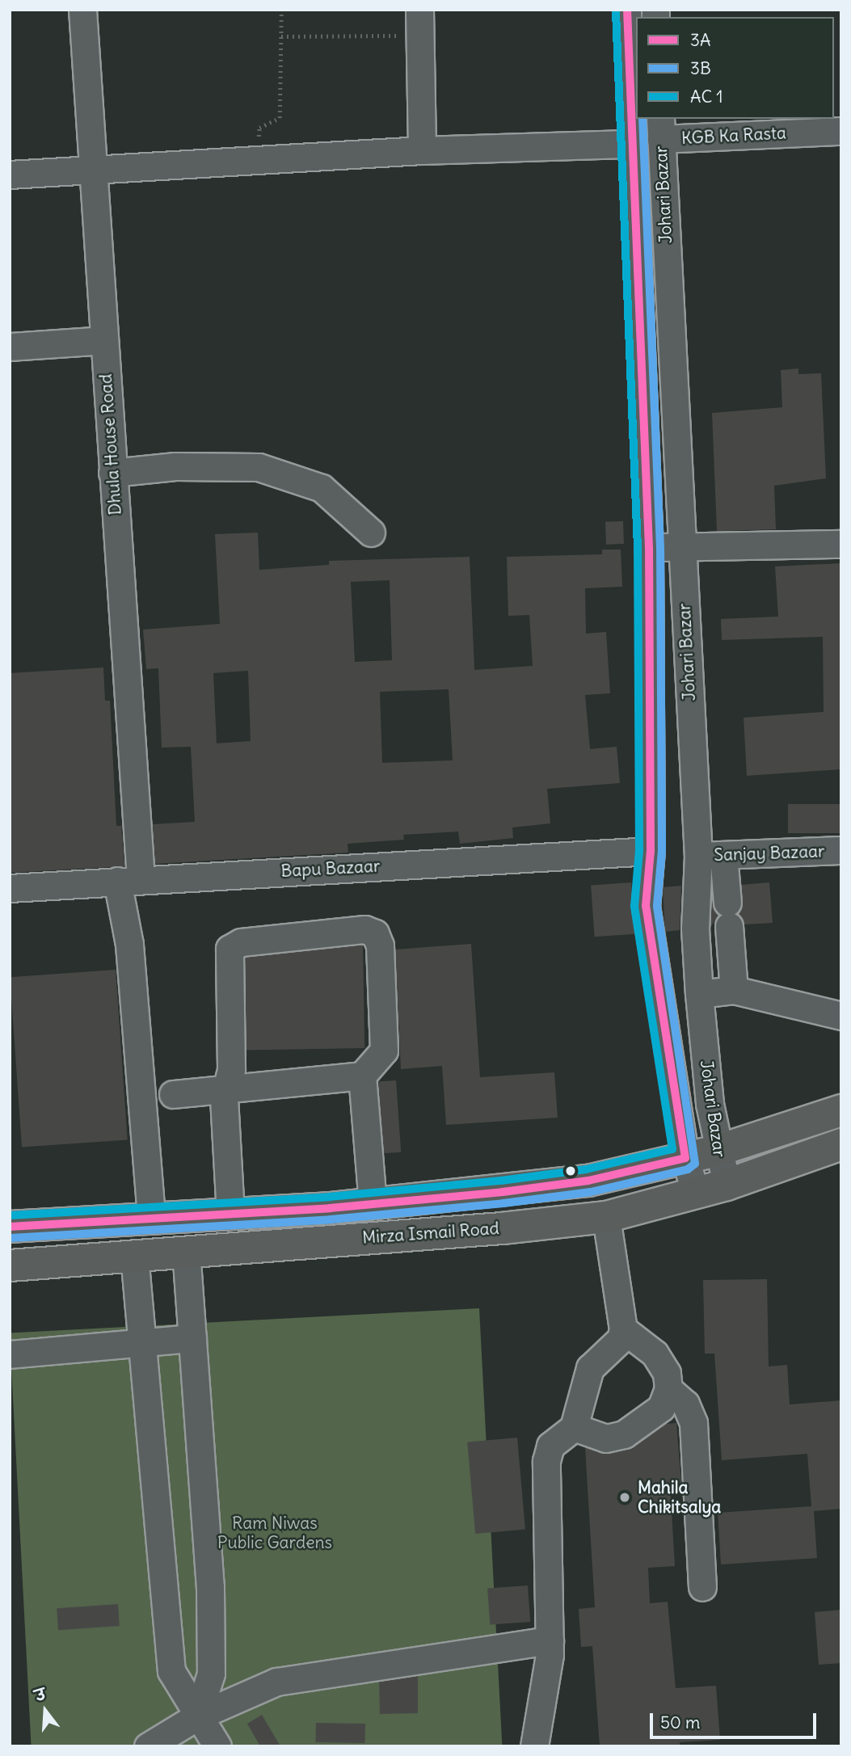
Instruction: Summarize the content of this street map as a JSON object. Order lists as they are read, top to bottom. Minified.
{"streets":{"highway":["Mirza Ismail Road"],"street":["KGB Ka Rasta","Johari Bazar","Dhula House Road","Sanjay Bazaar","Bapu Bazaar"]},"crossings":[["KGB Ka Rasta","Johari Bazar"],["Johari Bazar","Sanjay Bazaar"],["Johari Bazar","Bapu Bazaar"],["Johari Bazar","Mirza Ismail Road"],["Dhula House Road","Bapu Bazaar"],["Dhula House Road","Mirza Ismail Road"]],"parks":["Ram Niwas Public Gardens"],"places":["Mahila Chikitsalya"],"lines":["transit line 3A","transit line 3B"],"legend":["3A","3B","AC 1"],"scale_bar":"50 m","north":"top"}
